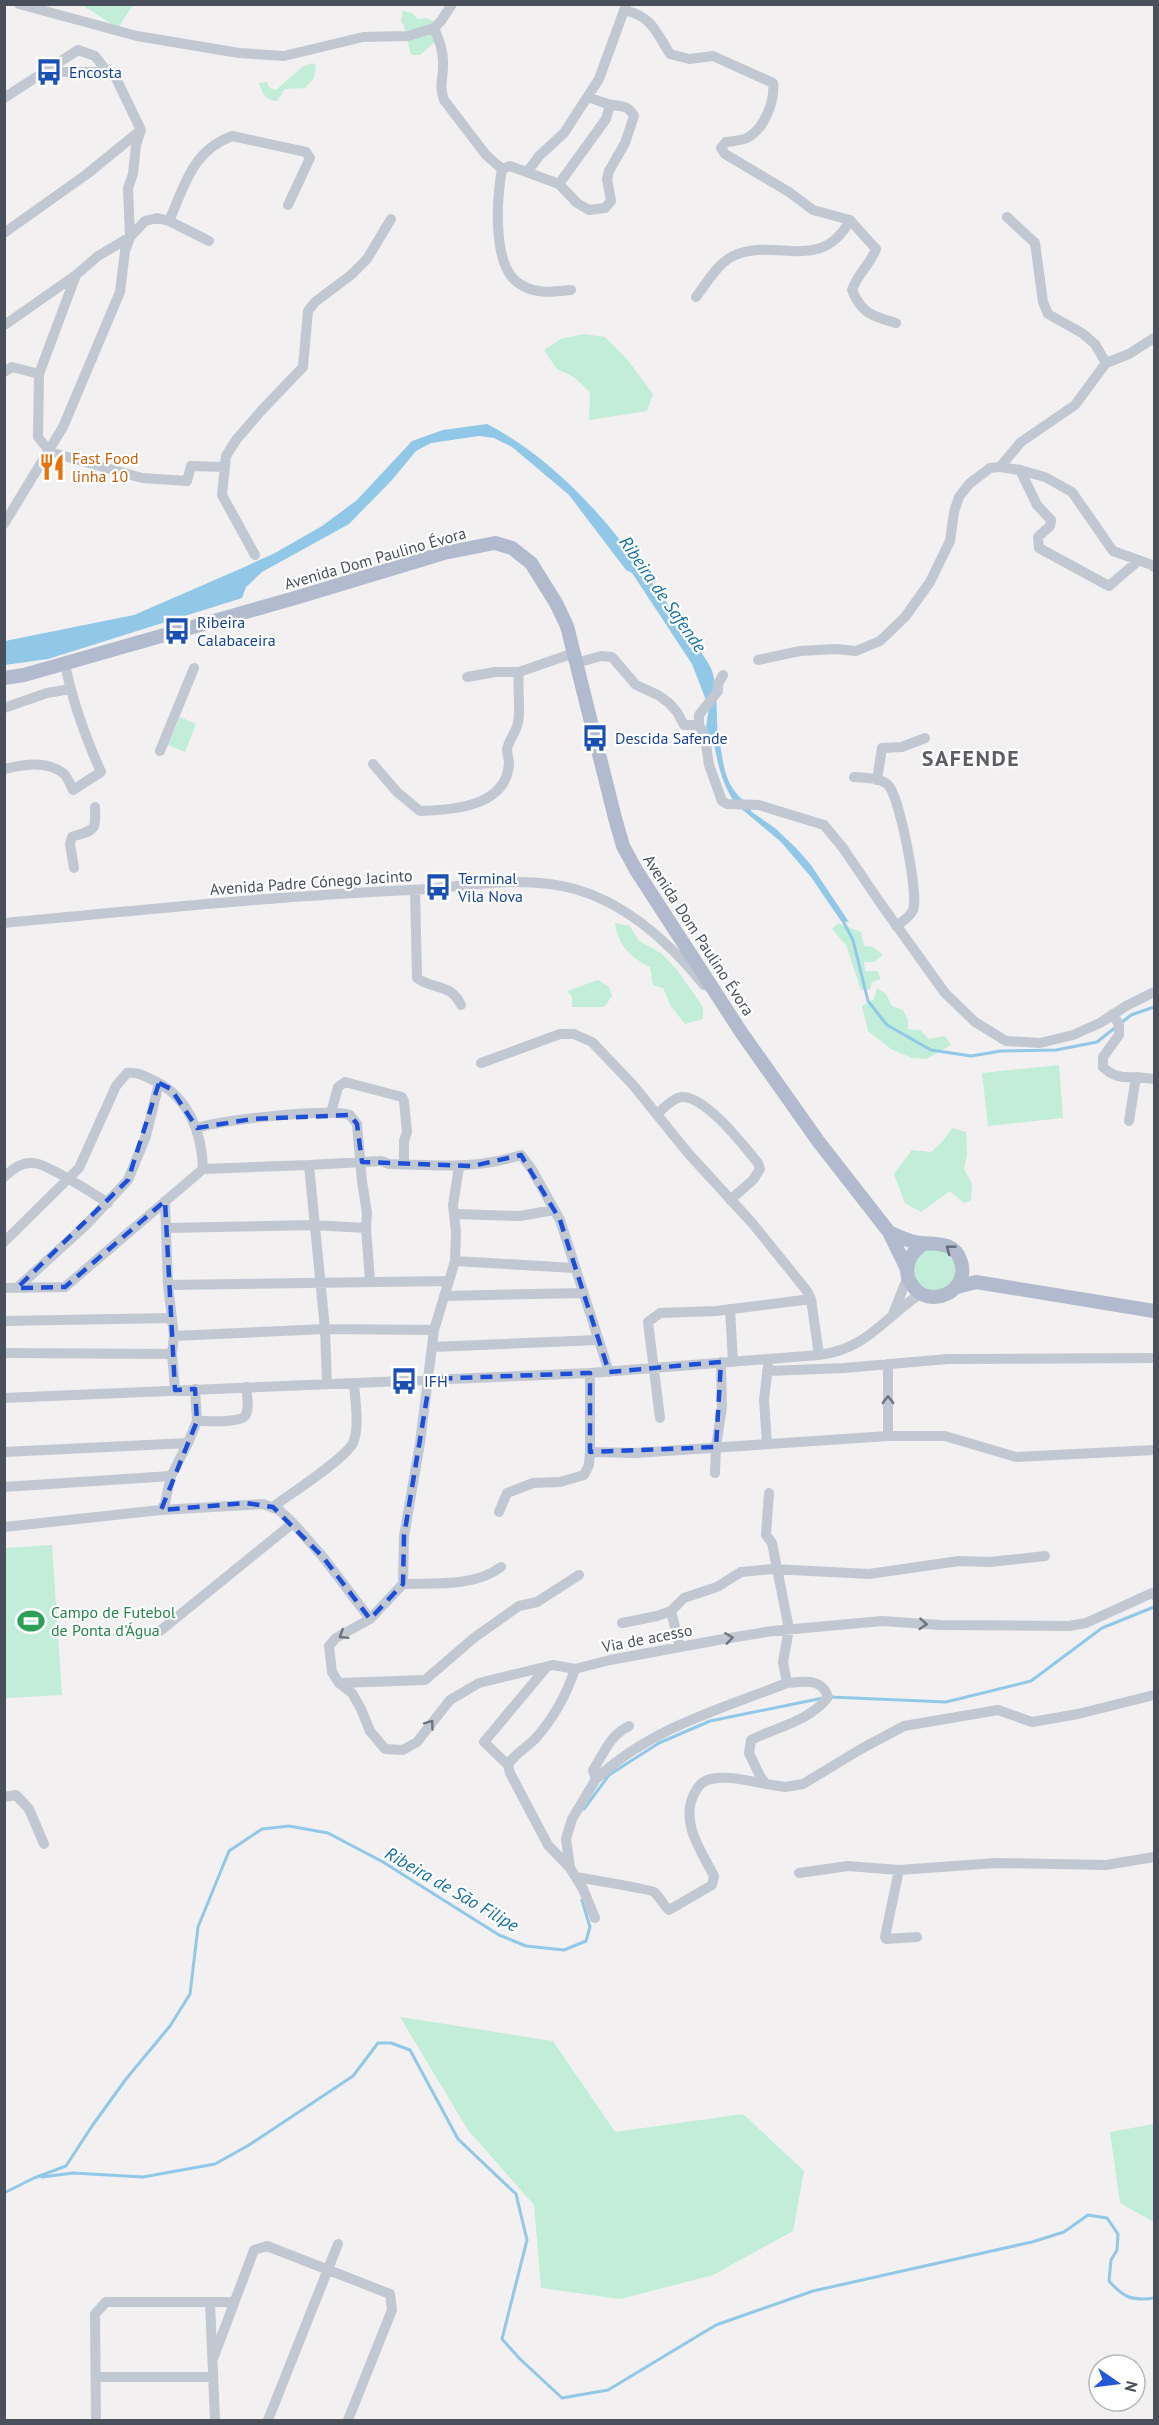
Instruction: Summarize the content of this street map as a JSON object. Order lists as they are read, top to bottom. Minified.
{"streets":{"main road":["Avenida Dom Paulino Évora"],"street":["Avenida Padre Cónego Jacinto","Via de acesso"]},"crossings":[["Avenida Dom Paulino Évora","Avenida Padre Cónego Jacinto"]],"districts":["SAFENDE"],"water":["Ribeira de Safende","Ribeira de São Filipe"],"places":{"bus stop":["Encosta","Ribeira Calabaceira","Descida Safende","Terminal Vila Nova","IFH"],"restaurant":["Fast Food linha 10"],"sports":["Campo de Futebol de Ponta d'Água"]},"north":"right"}
